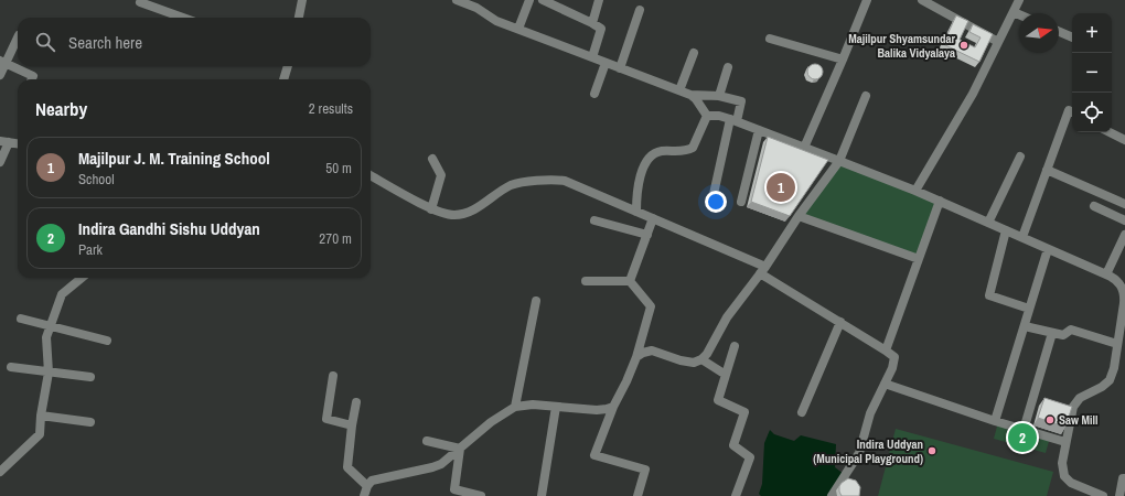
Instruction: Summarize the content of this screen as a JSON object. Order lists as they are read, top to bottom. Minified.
{"places":["Majilpur Shyamsundar Balika Vidyalaya","Saw Mill","Indira Uddyan (Municipal Playground)"],"north":"right","page":{"map_buttons":["+","−"],"search":"Search here","heading":["Nearby","2 results"],"list":[{"mark":"1","name":"Majilpur J. M. Training School","note":"School","value":"50 m"},{"mark":"2","name":"Indira Gandhi Sishu Uddyan","note":"Park","value":"270 m"}],"pins":["1","2"]}}
